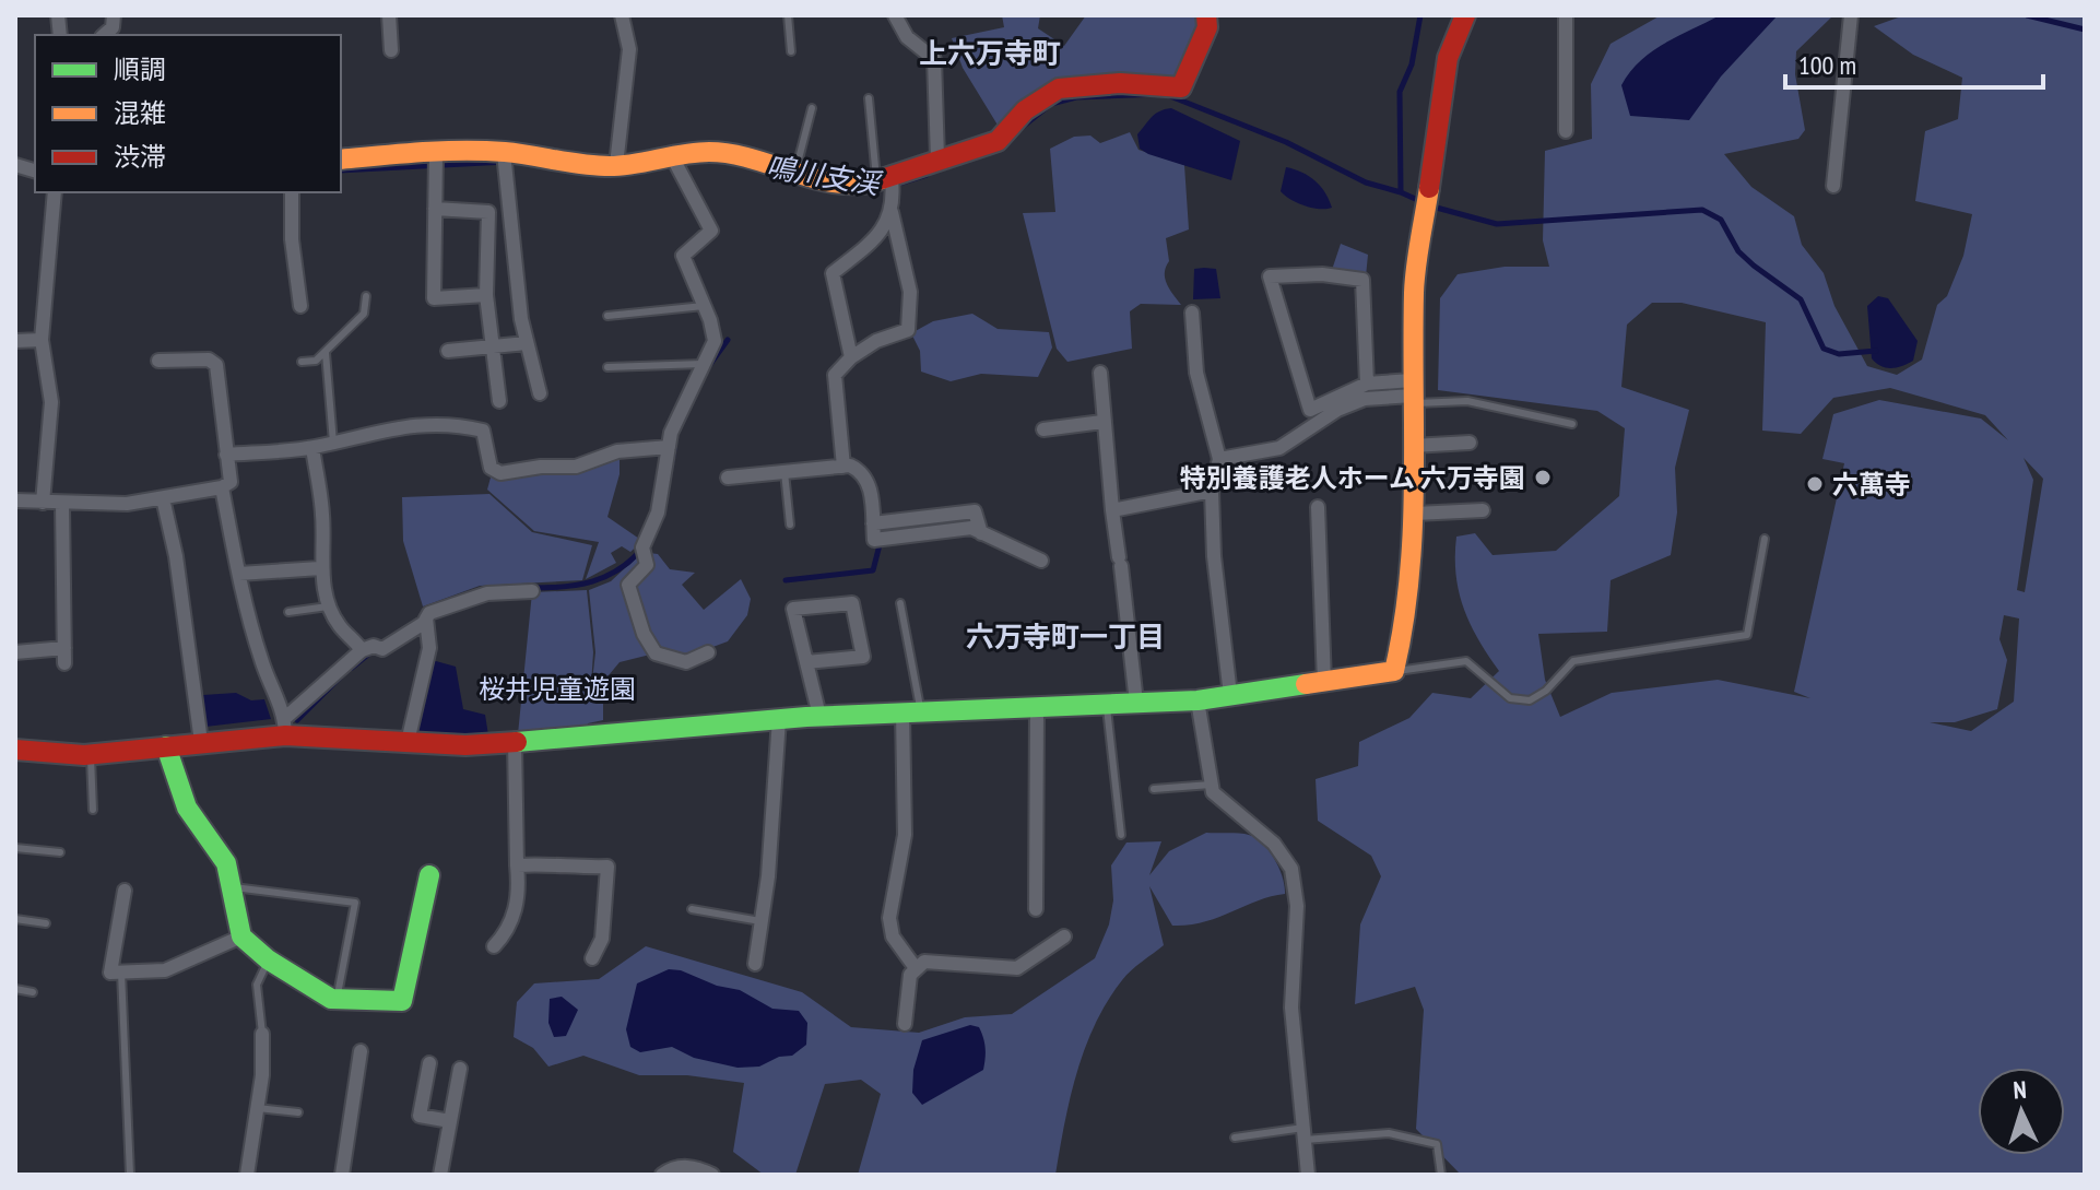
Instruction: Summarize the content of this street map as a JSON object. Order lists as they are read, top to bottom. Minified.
{"districts":["上六万寺町","六万寺町一丁目"],"water":["鳴川支渓"],"parks":["桜井児童遊園"],"places":["特別養護老人ホーム 六万寺園","六萬寺"],"legend":["順調","混雑","渋滞"],"scale_bar":"100 m","north":"top"}
